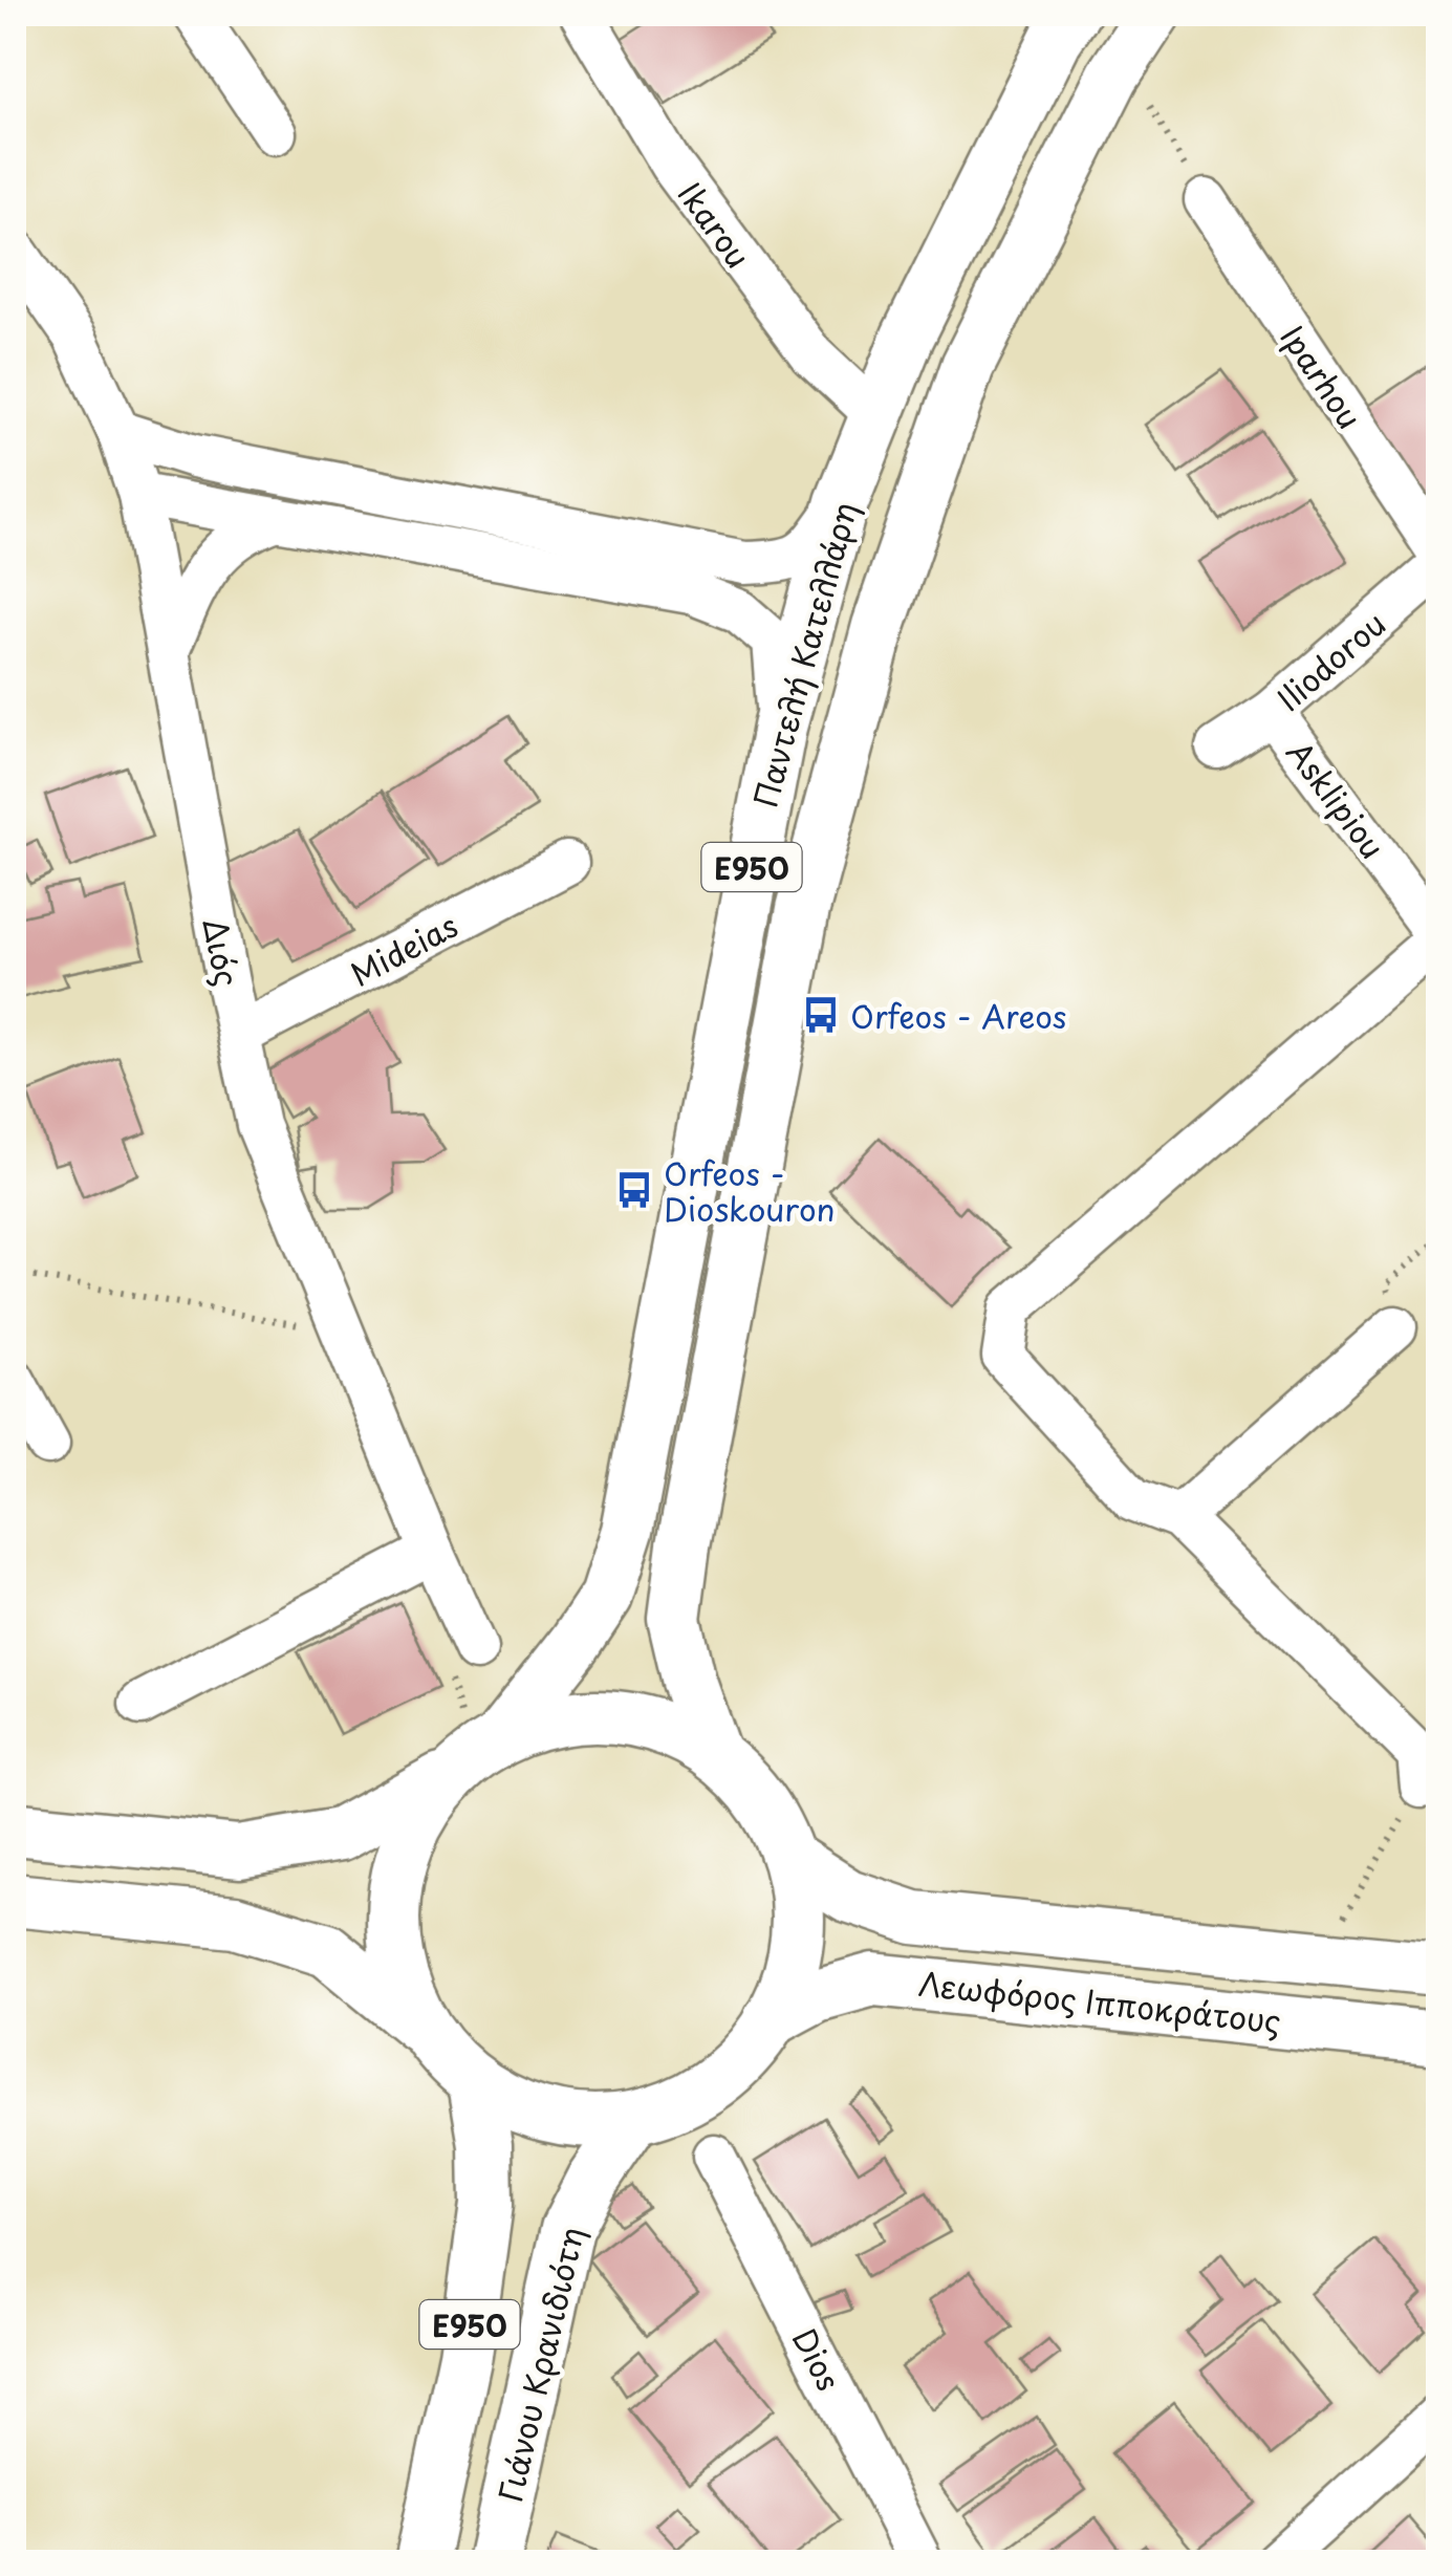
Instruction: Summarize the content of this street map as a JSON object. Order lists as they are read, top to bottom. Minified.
{"streets":{"main road":["Παντελή Κατελλάρη","E950","Λεωφόρος Ιπποκράτους","Γιάνου Κρανιδιότη"],"street":["Ikarou","Iparhou","Iliodorou","Asklipiou","Mideias","Διός","Dios"]},"crossings":[["Ikarou","Παντελή Κατελλάρη"],["Iliodorou","Asklipiou"],["Mideias","Διός"]],"places":{"bus stop":["Orfeos - Areos","Orfeos - Dioskouron"]}}
